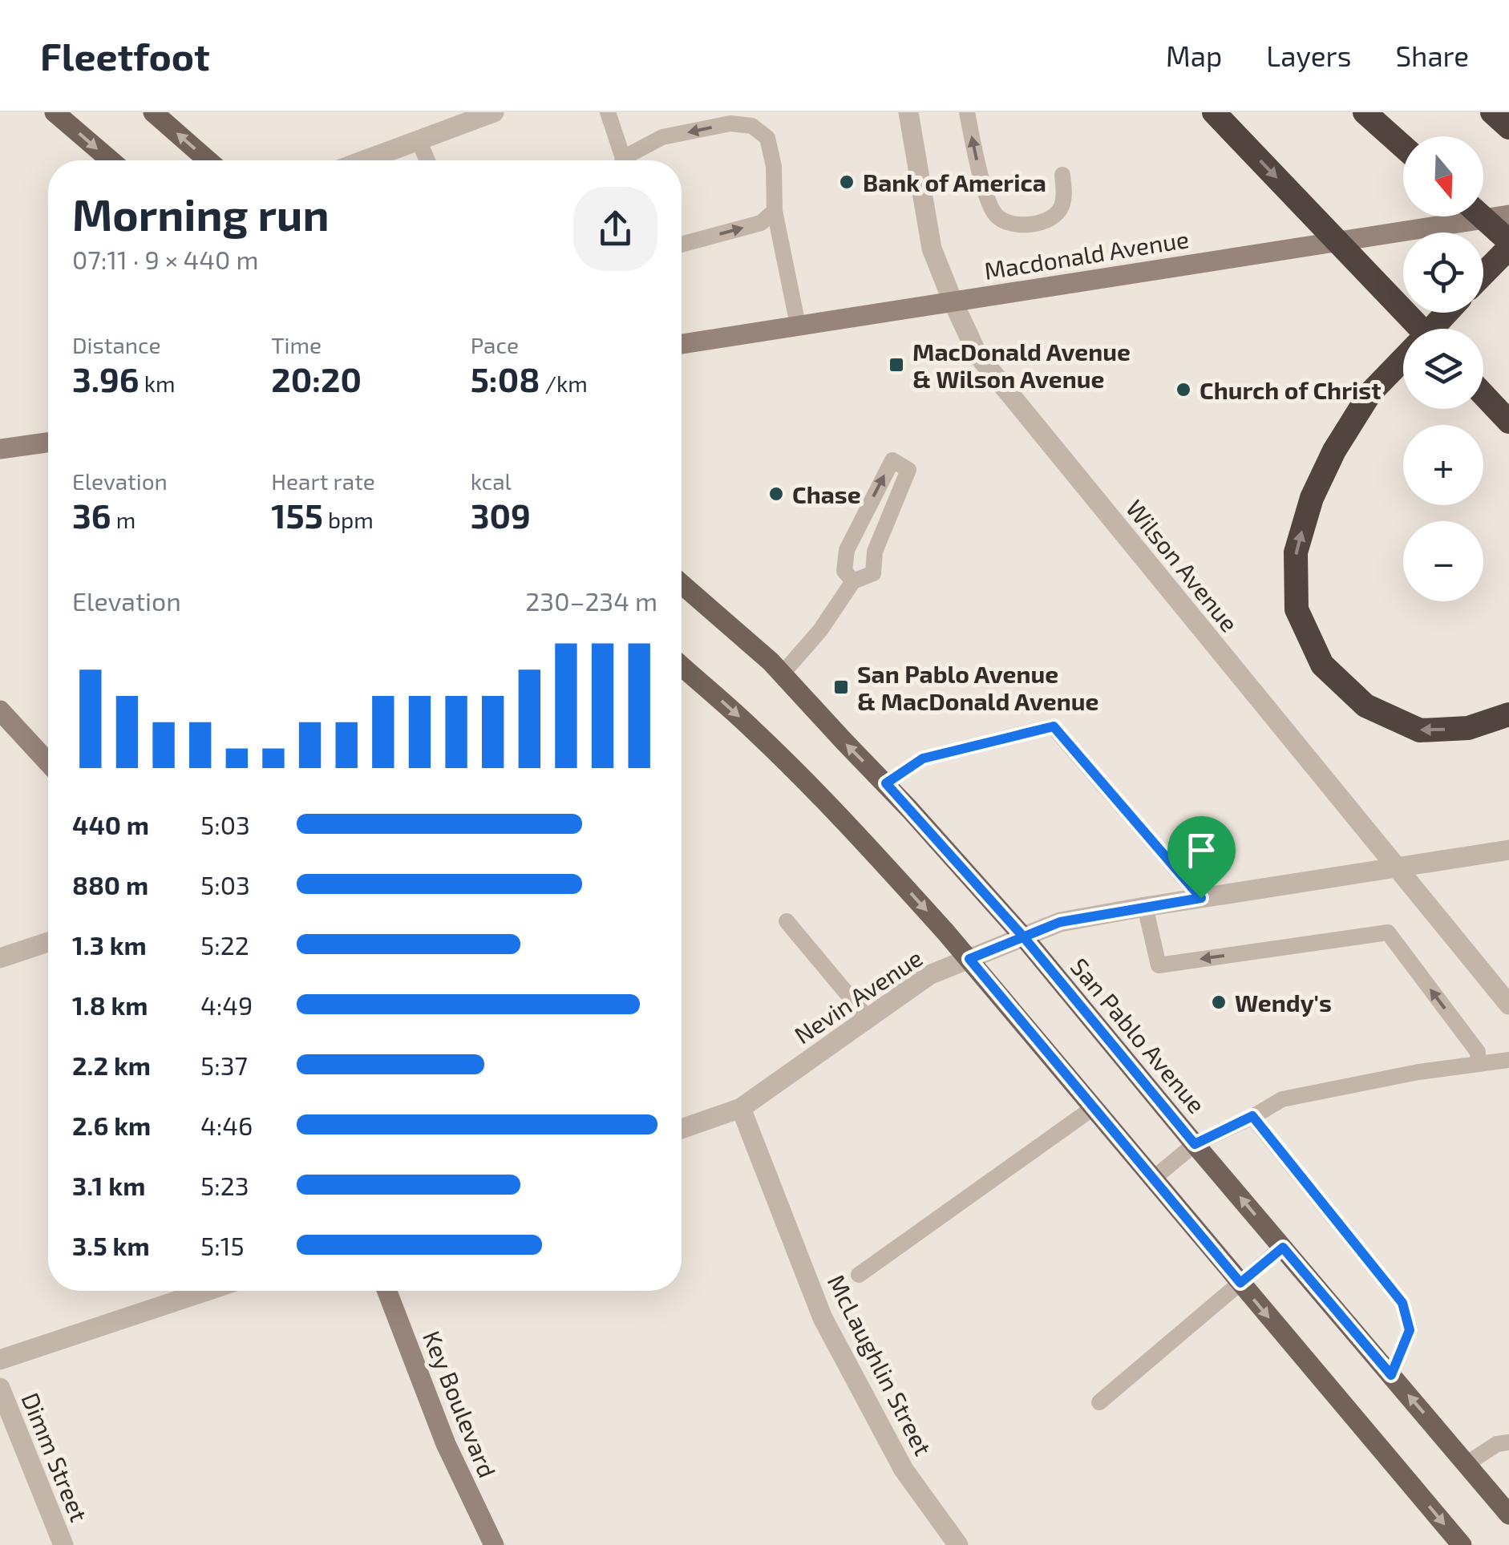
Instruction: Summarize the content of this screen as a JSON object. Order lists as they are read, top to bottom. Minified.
{"streets":{"main road":["San Pablo Avenue"],"street":["Macdonald Avenue","Wilson Avenue","Nevin Avenue","McLaughlin Street","Key Boulevard","Dimm Street"]},"crossings":[["Macdonald Avenue","Wilson Avenue"],["Wilson Avenue","Nevin Avenue"],["Nevin Avenue","San Pablo Avenue"],["Nevin Avenue","McLaughlin Street"]],"places":{"other":["Bank of America","Church of Christ","Chase","Wendy's"],"transit":["MacDonald Avenue & Wilson Avenue","San Pablo Avenue & MacDonald Avenue"]},"north":"bottom","page":{"header":"Fleetfoot","nav":["Map","Layers","Share"],"map_buttons":["+","−"],"heading":["Morning run","07:11 · 9 × 440 m"],"stats":[["Distance","3.96 km"],["Time","20:20"],["Pace","5:08 /km"],["Elevation","36 m"],["Heart rate","155 bpm"],["kcal","309"]],"chart":["Elevation","230–234 m"],"list":[{"name":"440 m","note":"5:03"},{"name":"880 m","note":"5:03"},{"name":"1.3 km","note":"5:22"},{"name":"1.8 km","note":"4:49"},{"name":"2.2 km","note":"5:37"},{"name":"2.6 km","note":"4:46"},{"name":"3.1 km","note":"5:23"},{"name":"3.5 km","note":"5:15"}]}}
